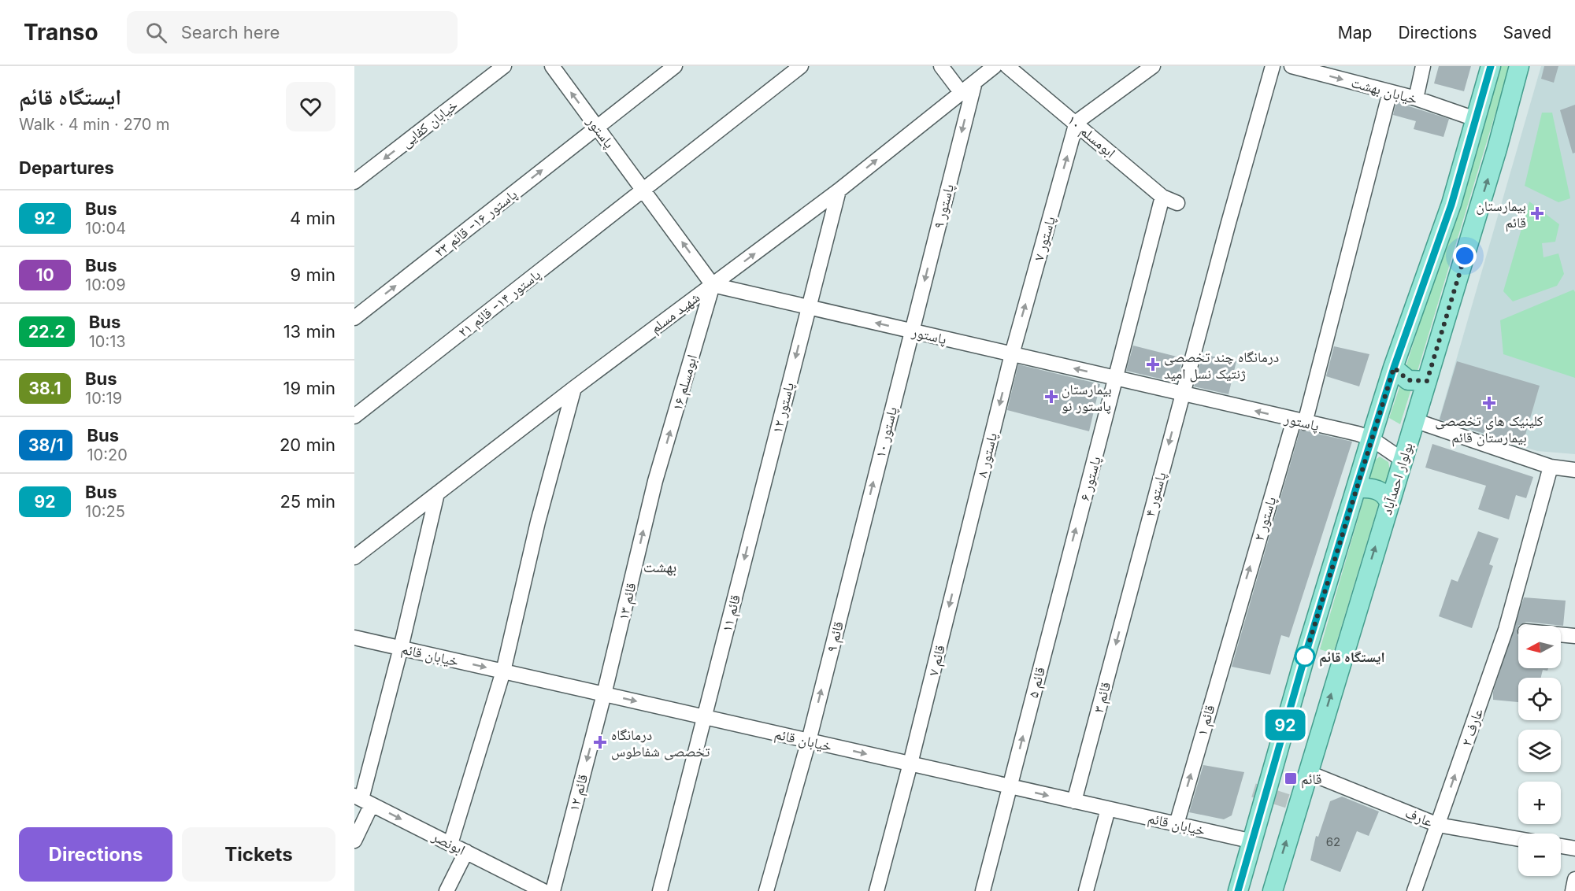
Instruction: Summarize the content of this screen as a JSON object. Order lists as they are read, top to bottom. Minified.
{"streets":{"main road":["بولوار احمدآباد"],"street":["خیابان بهشت","خیابان کفایی","پاستور","ابومسلم ۱۰","پاستور ۹","پاستور ۱۶- قائم ۲۳","پاستور ۷","پاستور ۱۴- قائم ۲۱","شهید مسلم","ابومسلم ۱۶","پاستور ۱۲","پاستور ۱۰","پاستور ۸","پاستور ۶","پاستور ۴","پاستور ۲","قائم ۱۳","قائم ۱۱","قائم ۹","خیابان قائم","قائم ۷","قائم ۵","قائم ۳","قائم ۱","عارف ۲","قائم ۱۲","عارف","ابونصر"]},"crossings":[["خیابان بهشت","پاستور ۲"],["پاستور","پاستور ۹"],["پاستور","پاستور ۱۶- قائم ۲۳"],["پاستور","پاستور ۷"],["پاستور","پاستور ۱۴- قائم ۲۱"],["پاستور","شهید مسلم"],["پاستور","ابومسلم ۱۶"],["پاستور","پاستور ۱۲"],["پاستور","پاستور ۱۰"],["پاستور","پاستور ۸"],["پاستور","پاستور ۶"],["پاستور","بولوار احمدآباد"],["پاستور","پاستور ۴"],["پاستور","پاستور ۲"],["ابومسلم ۱۰","پاستور ۷"],["ابومسلم ۱۰","پاستور ۶"],["پاستور ۹","شهید مسلم"],["پاستور ۹","پاستور ۱۰"],["پاستور ۷","پاستور ۸"],["شهید مسلم","ابومسلم ۱۶"],["شهید مسلم","پاستور ۱۲"],["ابومسلم ۱۶","قائم ۱۳"],["پاستور ۱۲","قائم ۱۱"],["پاستور ۱۰","قائم ۹"],["پاستور ۸","قائم ۷"],["پاستور ۶","قائم ۵"],["بولوار احمدآباد","عارف"],["پاستور ۴","قائم ۳"],["پاستور ۲","قائم ۱"],["قائم ۱۳","خیابان قائم"],["قائم ۱۳","قائم ۱۲"],["قائم ۱۱","خیابان قائم"],["قائم ۹","خیابان قائم"],["خیابان قائم","قائم ۷"],["خیابان قائم","قائم ۵"],["خیابان قائم","قائم ۳"],["خیابان قائم","قائم ۱"],["خیابان قائم","قائم ۱۲"],["عارف ۲","عارف"]],"one_way":["خیابان بهشت","خیابان کفایی","پاستور","پاستور ۹","پاستور ۱۶- قائم ۲۳","پاستور ۷","شهید مسلم","پاستور ۱۲","پاستور ۱۰","پاستور ۸","پاستور ۶","پاستور ۴","پاستور ۲","قائم ۱۱","قائم ۹","خیابان قائم","قائم ۷","قائم ۵","قائم ۳","قائم ۱","عارف ۲","ابونصر"],"districts":["بهشت"],"places":{"health":["بیمارستان قائم","درمانگاه چند تخصصی ژنتیک نسل امید","بیمارستان پاستور نو","کلینیک های تخصصی بیمارستان قائم","درمانگاه تخصصی شفاطوس"],"other":["ایستگاه قائم"],"transit":["قائم"]},"lines":["bus line 92"],"house_numbers":["62"],"north":"left","page":{"header":"Transo","search":"Search here","nav":["Map","Directions","Saved"],"heading":[["ایستگاه قائم","Walk · 4 min · 270 m"],"Departures"],"on_map":"92","list":[{"mark":"92","name":"Bus","note":"10:04","value":"4 min"},{"mark":"10","name":"Bus","note":"10:09","value":"9 min"},{"mark":"22.2","name":"Bus","note":"10:13","value":"13 min"},{"mark":"38.1","name":"Bus","note":"10:19","value":"19 min"},{"mark":"38/1","name":"Bus","note":"10:20","value":"20 min"},{"mark":"92","name":"Bus","note":"10:25","value":"25 min"}],"map_buttons":["+","−"],"buttons":["Directions","Tickets"]}}
